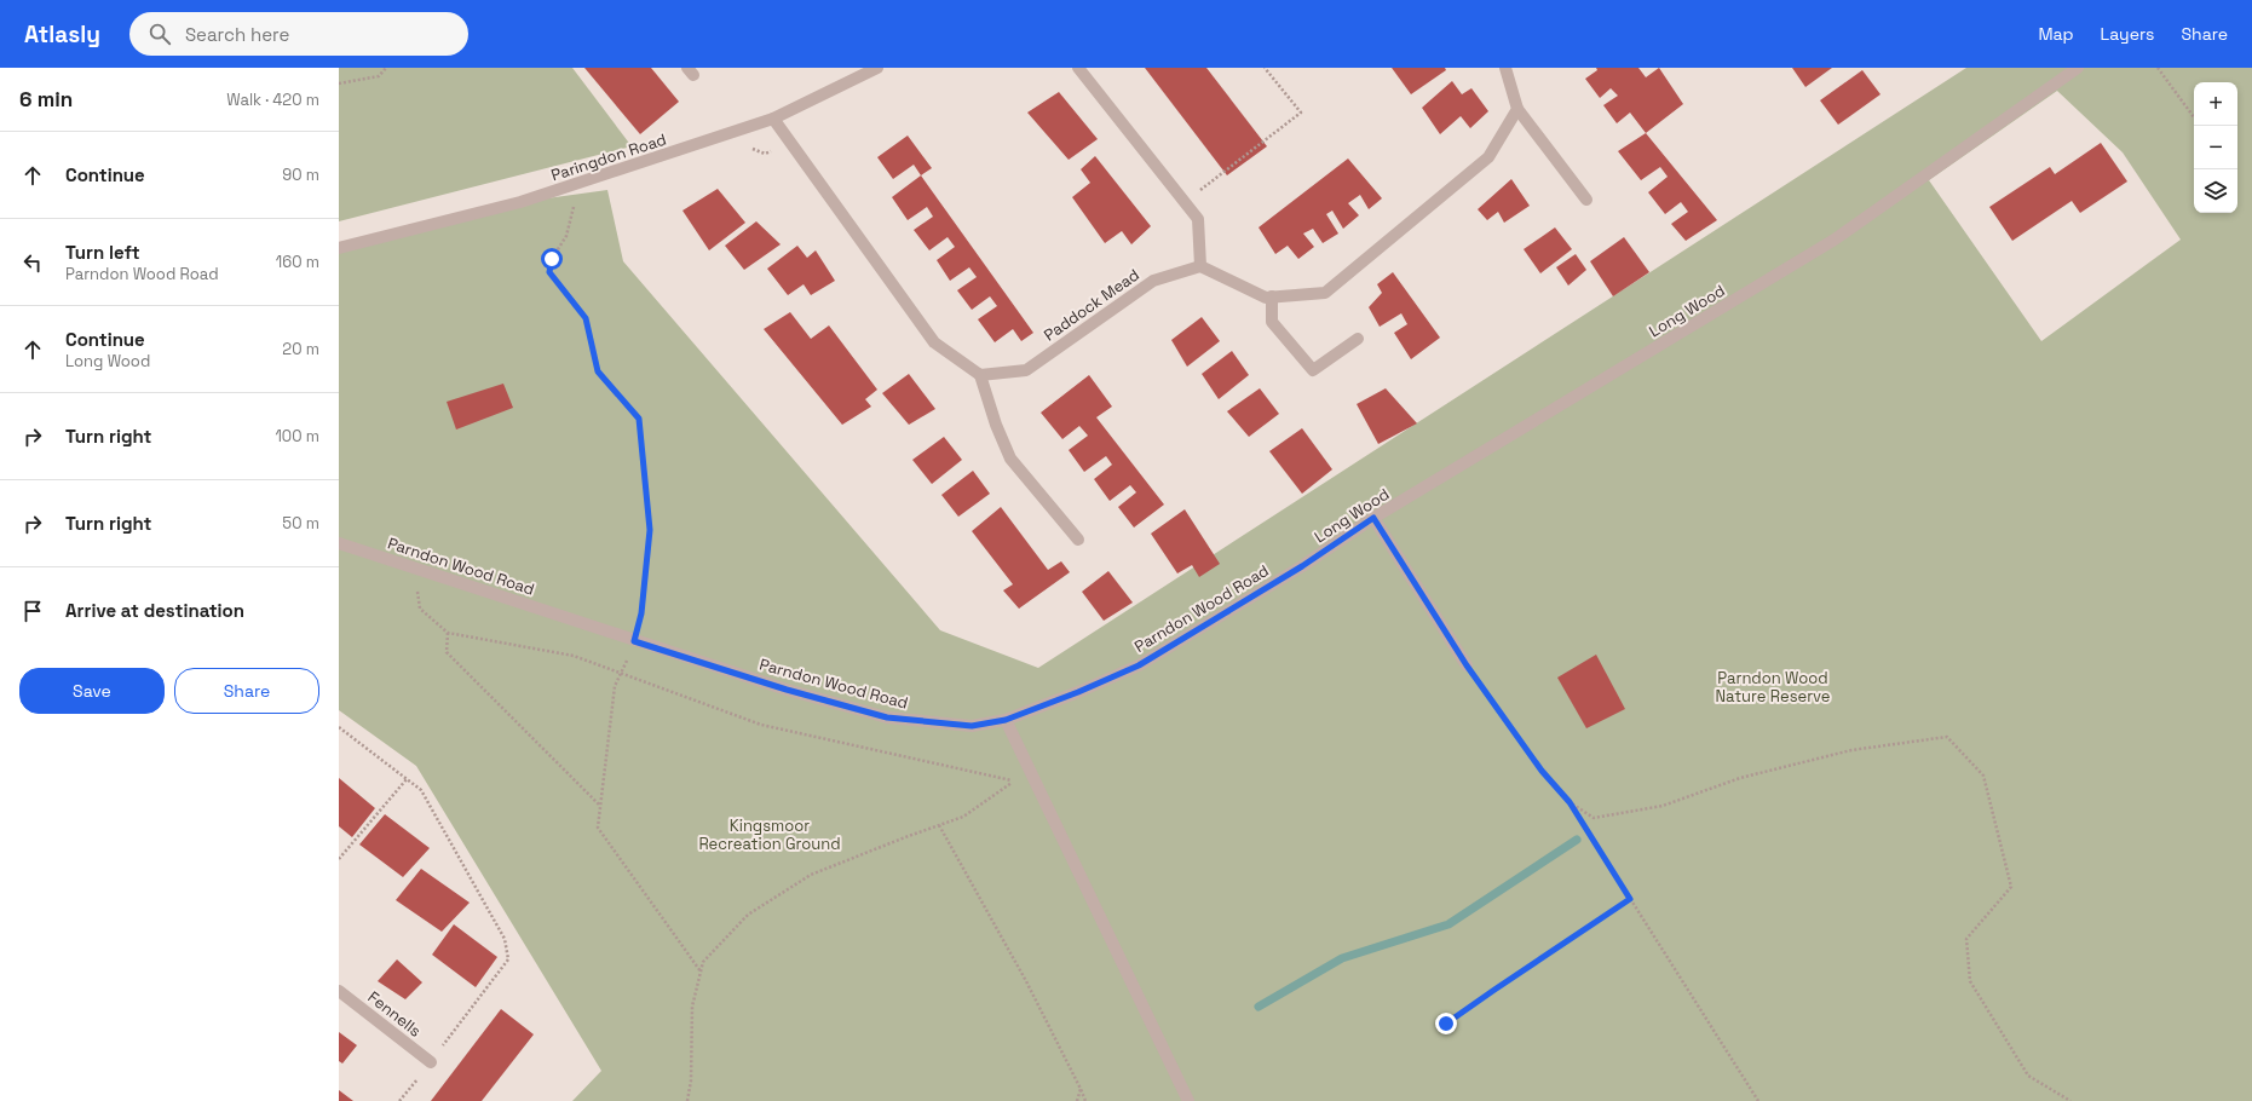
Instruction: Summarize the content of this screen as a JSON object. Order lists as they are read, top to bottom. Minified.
{"streets":{"street":["Paringdon Road","Paddock Mead","Long Wood","Parndon Wood Road","Fennells"]},"crossings":[["Long Wood","Parndon Wood Road"]],"parks":["Parndon Wood Nature Reserve","Kingsmoor Recreation Ground"],"page":{"header":"Atlasly","search":"Search here","nav":["Map","Layers","Share"],"heading":["6 min","Walk · 420 m"],"map_buttons":["+","−"],"list":[["Continue","90 m"],["Turn left","Parndon Wood Road","160 m"],["Continue","Long Wood","20 m"],["Turn right","100 m"],["Turn right","50 m"],"Arrive at destination"],"buttons":["Save","Share"]}}
